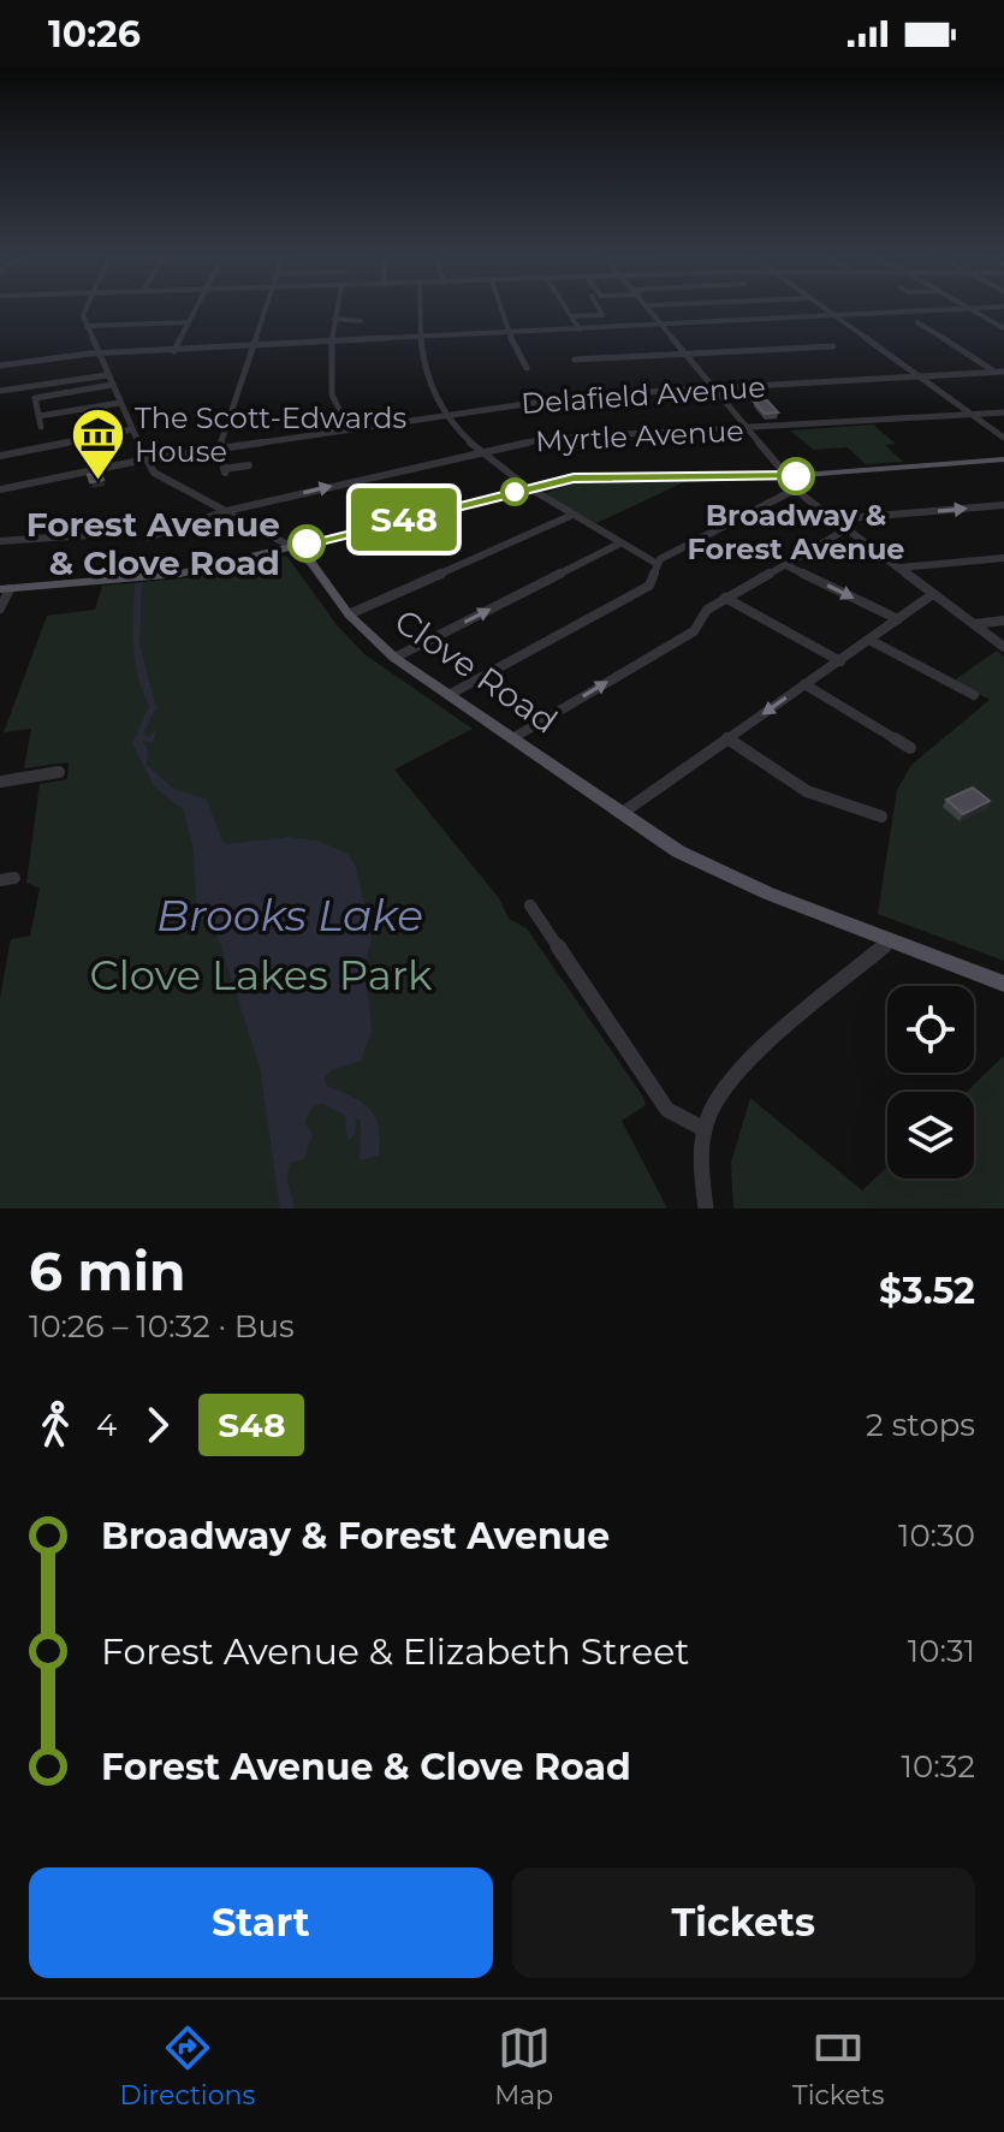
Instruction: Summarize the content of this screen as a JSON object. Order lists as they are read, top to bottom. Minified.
{"streets":{"main road":["Clove Road"],"street":["Delafield Avenue","Myrtle Avenue"]},"crossings":[["Delafield Avenue","Clove Road"],["Myrtle Avenue","Clove Road"]],"water":["Brooks Lake"],"parks":["Clove Lakes Park"],"places":{"other":["Broadway & Forest Avenue","Forest Avenue & Clove Road"],"museum":["The Scott-Edwards House"]},"lines":["bus line S48"],"page":{"status":"10:26","on_map":"S48","heading":["6 min","10:26 – 10:32 · Bus","$3.52"],"legs":["4","S48","2 stops"],"list":[{"name":"Broadway & Forest Avenue","value":"10:30"},{"name":"Forest Avenue & Elizabeth Street","value":"10:31"},{"name":"Forest Avenue & Clove Road","value":"10:32"}],"buttons":["Start","Tickets"],"tabs":["Directions","Map","Tickets"]}}
